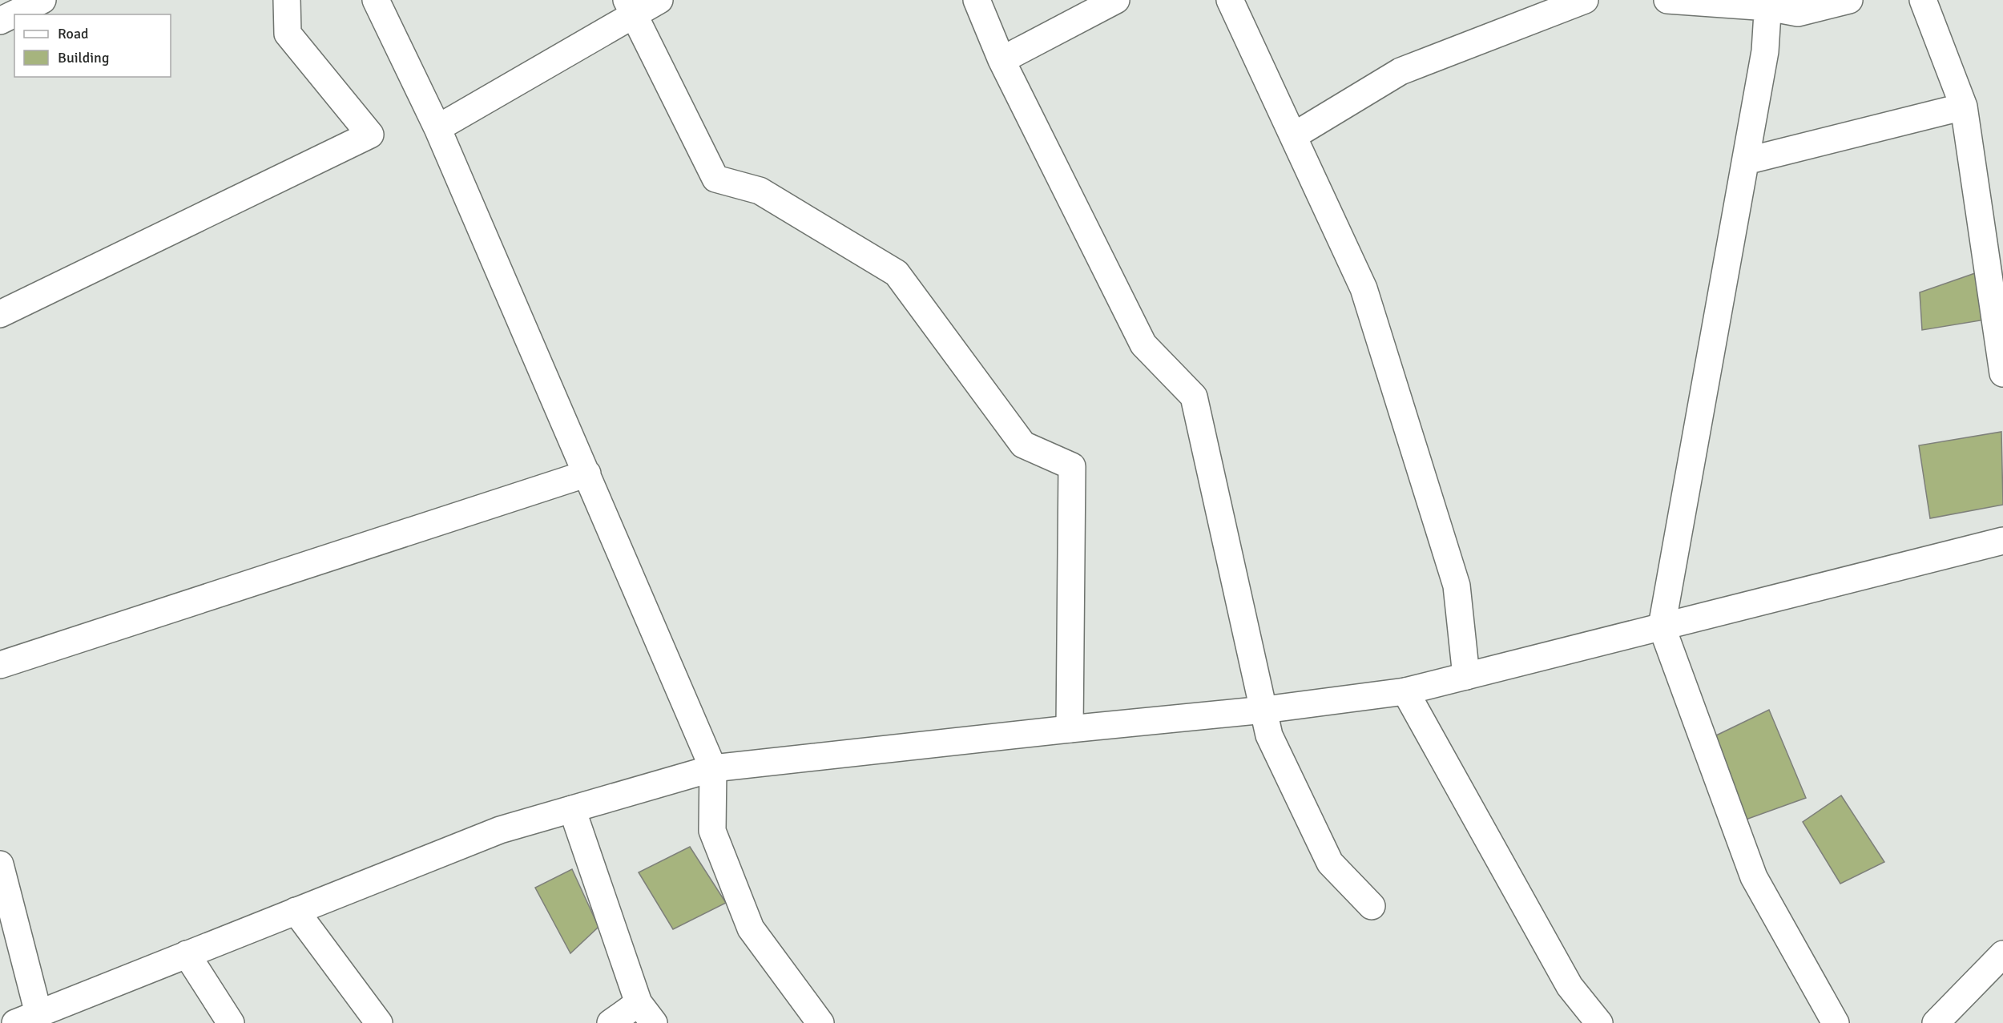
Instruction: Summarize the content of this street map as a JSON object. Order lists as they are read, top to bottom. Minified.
{"legend":["Road","Building"]}
